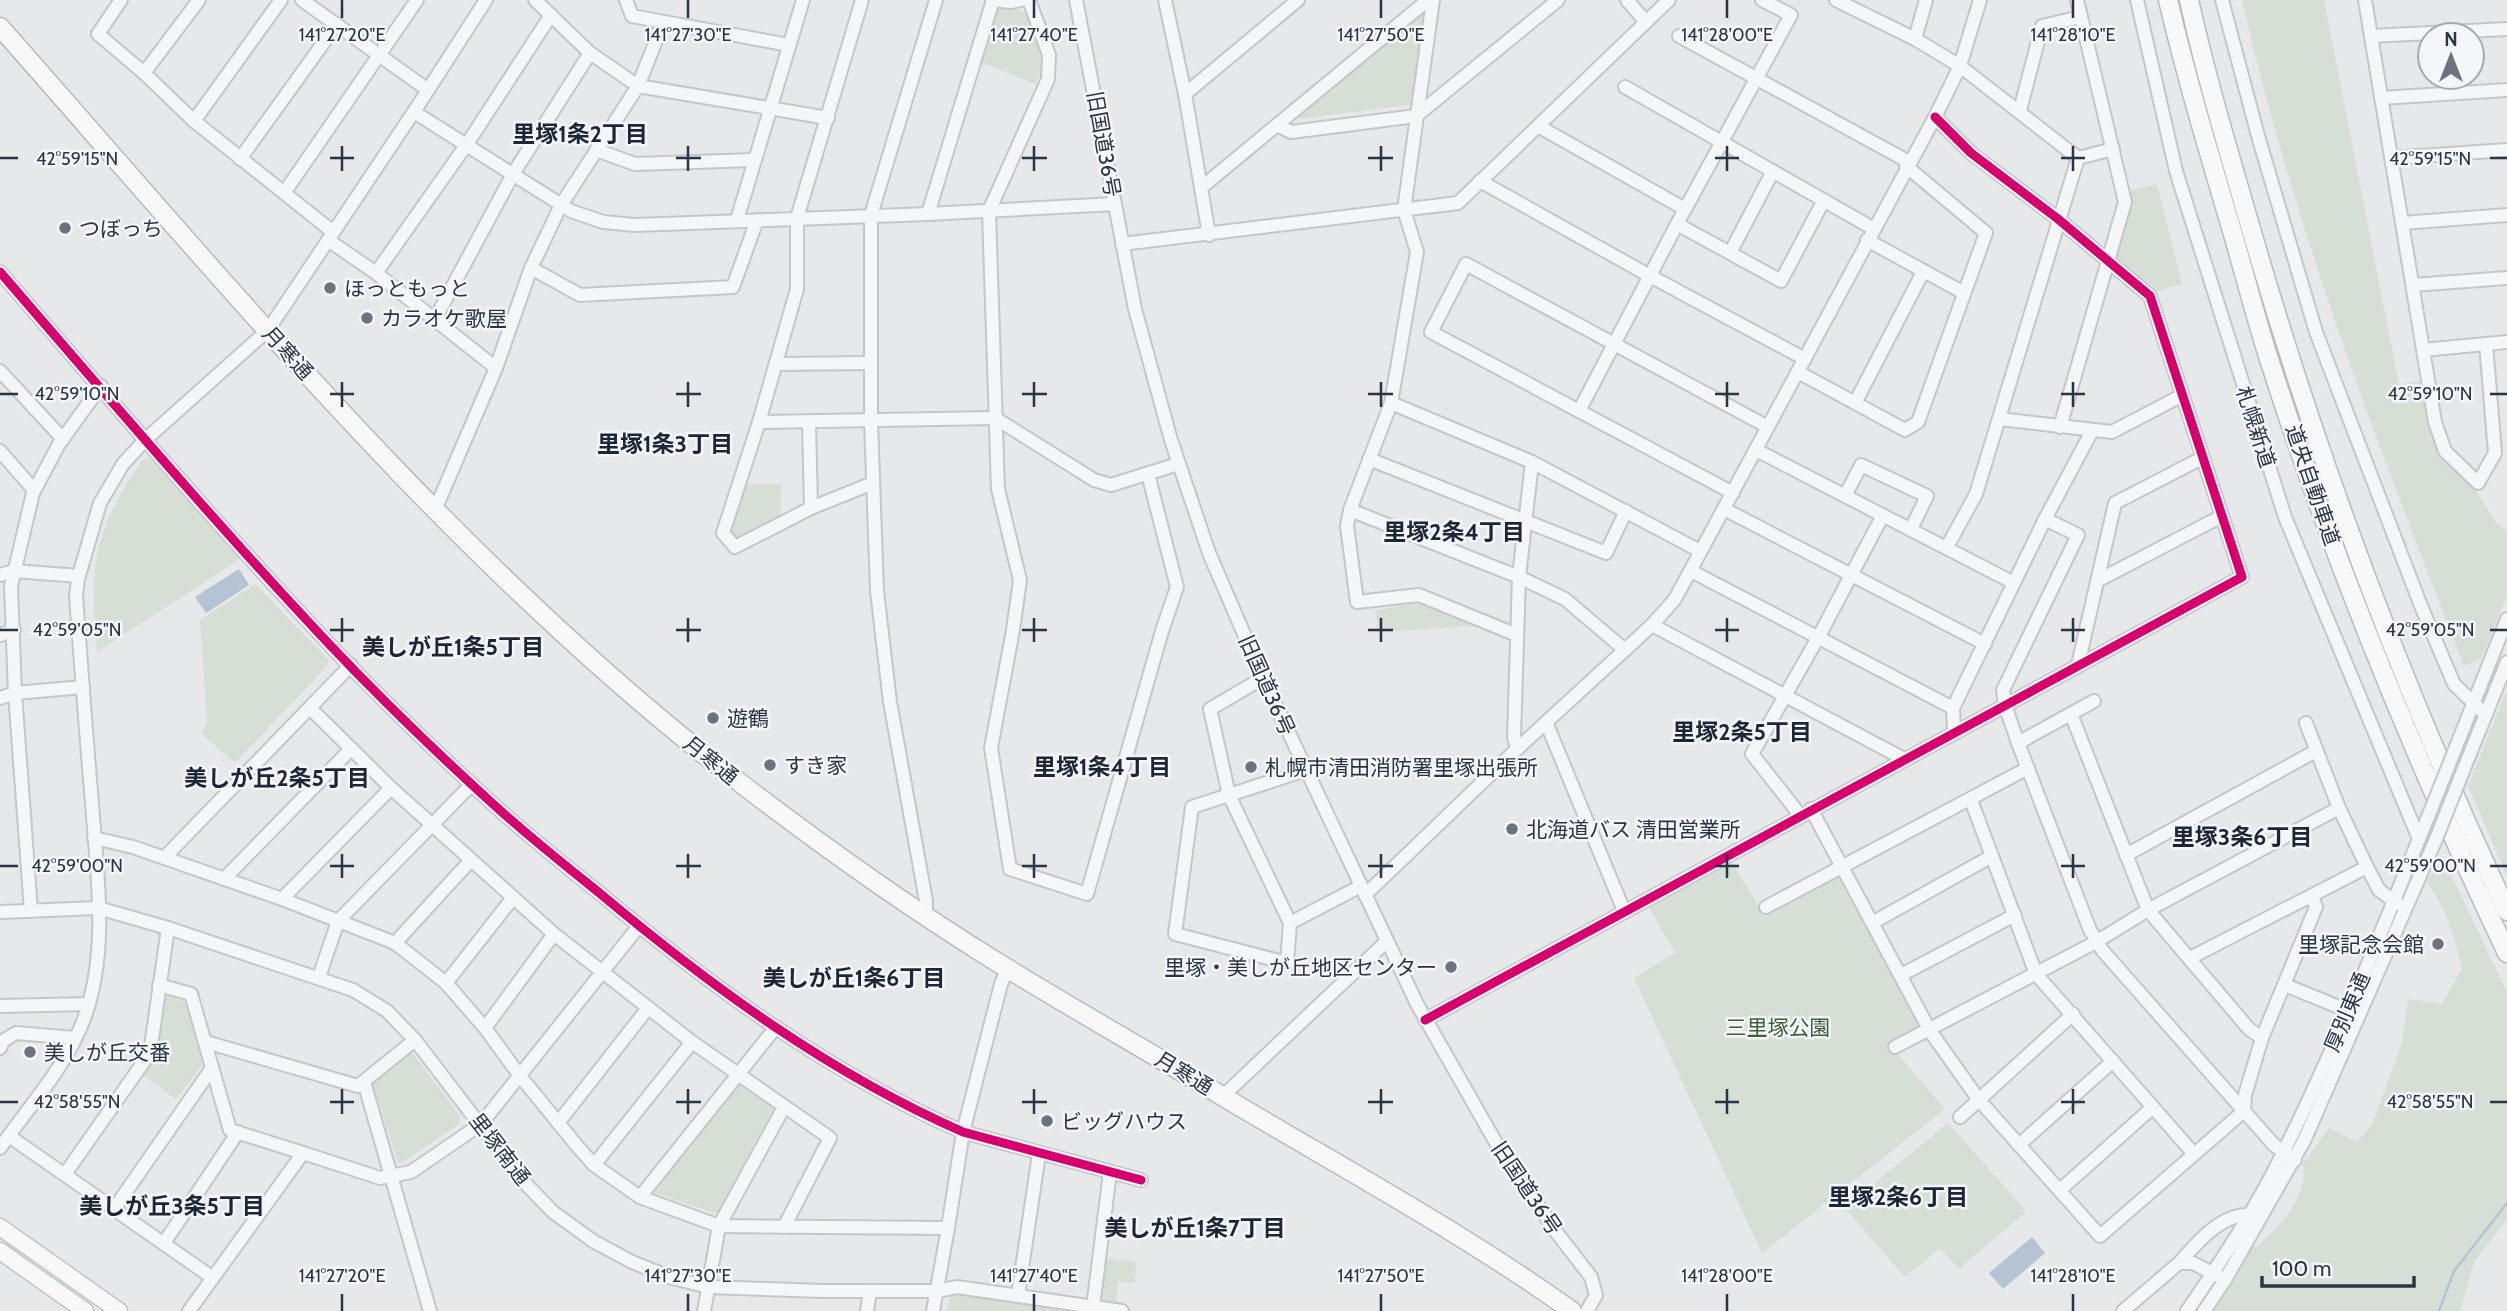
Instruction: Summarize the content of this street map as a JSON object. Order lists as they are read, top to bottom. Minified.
{"streets":{"highway":["月寒通","道央自動車道"],"street":["旧国道36号","札幌新道","厚別東通","里塚南通"]},"crossings":[["札幌新道","厚別東通"]],"districts":["里塚1条2丁目","里塚1条3丁目","里塚2条4丁目","美しが丘1条5丁目","里塚2条5丁目","里塚1条4丁目","美しが丘2条5丁目","里塚3条6丁目","美しが丘1条6丁目","里塚2条6丁目","美しが丘3条5丁目","美しが丘1条7丁目"],"parks":["三里塚公園"],"places":["つぼっち","ほっともっと","カラオケ歌屋","遊鶴","すき家","札幌市清田消防署里塚出張所","北海道バス 清田営業所","里塚記念会館","里塚・美しが丘地区センター","美しが丘交番","ビッグハウス"],"scale_bar":"100 m","north":"top","coordinates":["141°27'20\"E","141°27'30\"E","141°27'40\"E","141°27'50\"E","141°28'00\"E","141°28'10\"E","42°59'15\"N","42°59'10\"N","42°59'05\"N","42°59'00\"N","42°58'55\"N"]}
